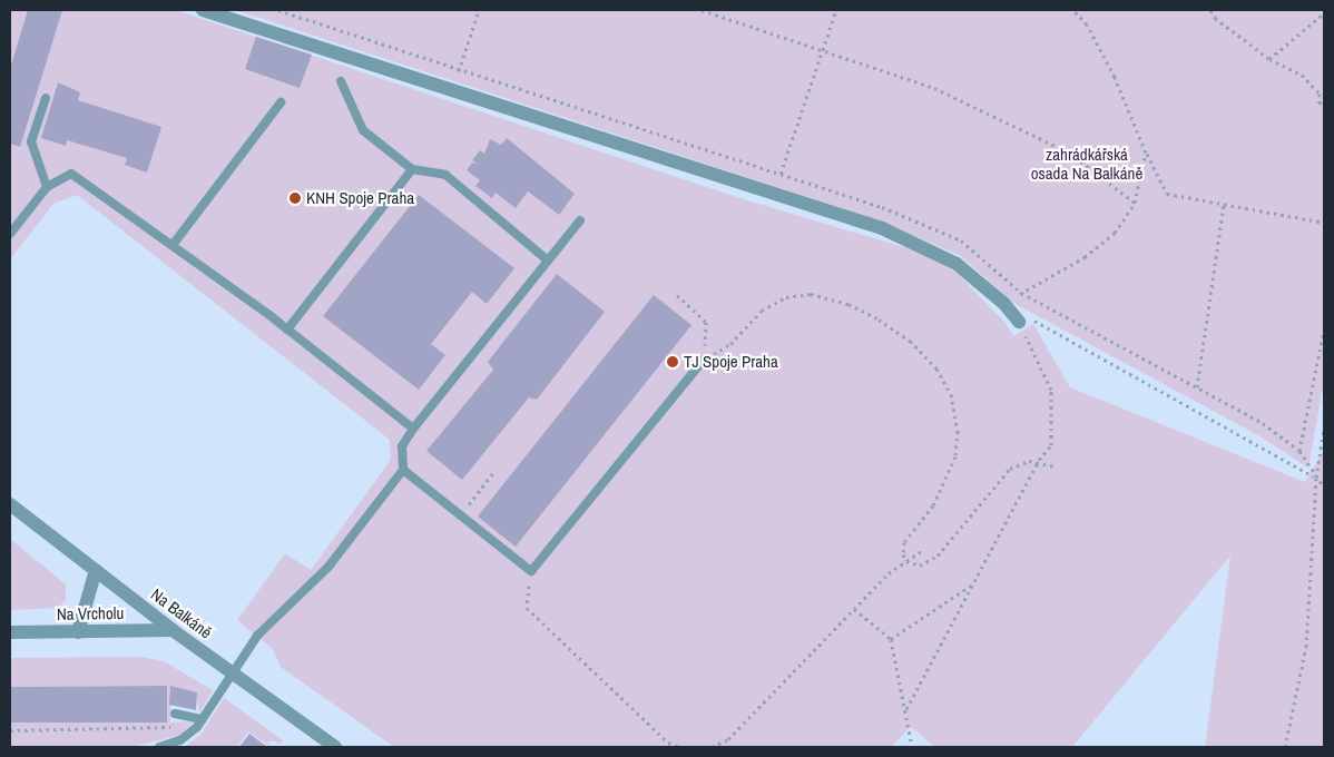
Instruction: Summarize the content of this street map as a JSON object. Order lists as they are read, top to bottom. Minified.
{"streets":{"street":["Na Vrcholu","Na Balkáně"]},"crossings":[["Na Vrcholu","Na Balkáně"]],"parks":["zahrádkářská osada Na Balkáně"],"places":["KNH Spoje Praha","TJ Spoje Praha"]}
